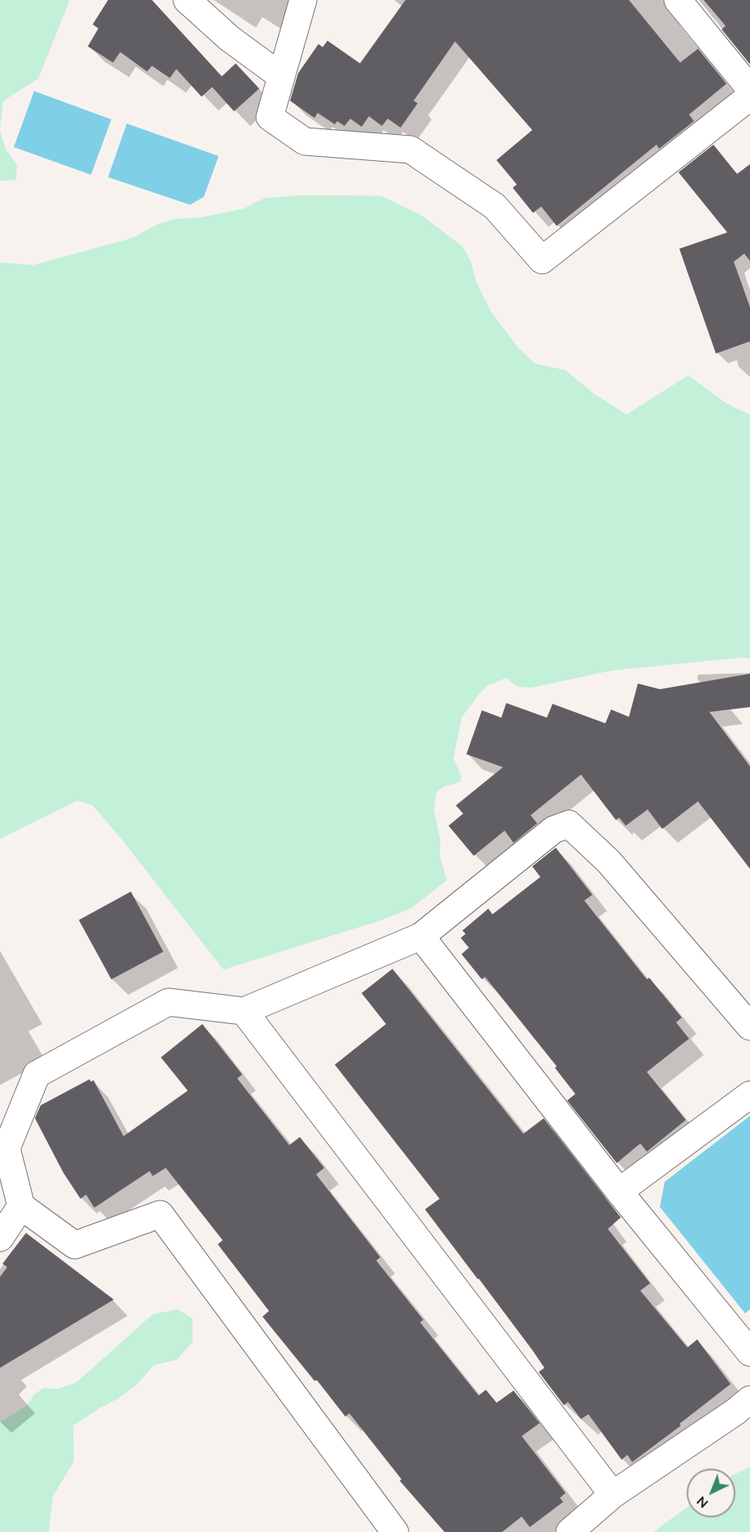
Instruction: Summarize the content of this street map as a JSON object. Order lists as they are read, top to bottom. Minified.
{"north":"bottom left"}
